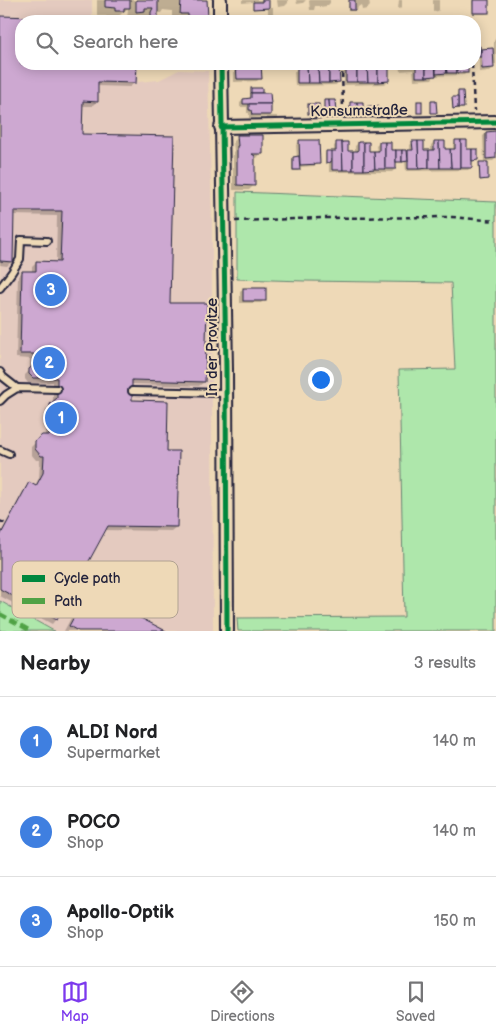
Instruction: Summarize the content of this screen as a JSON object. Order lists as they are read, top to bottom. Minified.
{"streets":{"street":["Konsumstraße","In der Provitze"]},"crossings":[["Konsumstraße","In der Provitze"]],"legend":["Cycle path","Path"],"page":{"search":"Search here","pins":["3","2","1"],"heading":["Nearby","3 results"],"list":[{"mark":"1","name":"ALDI Nord","note":"Supermarket","value":"140 m"},{"mark":"2","name":"POCO","note":"Shop","value":"140 m"},{"mark":"3","name":"Apollo-Optik","note":"Shop","value":"150 m"}],"nav":["Map","Directions","Saved"]}}
